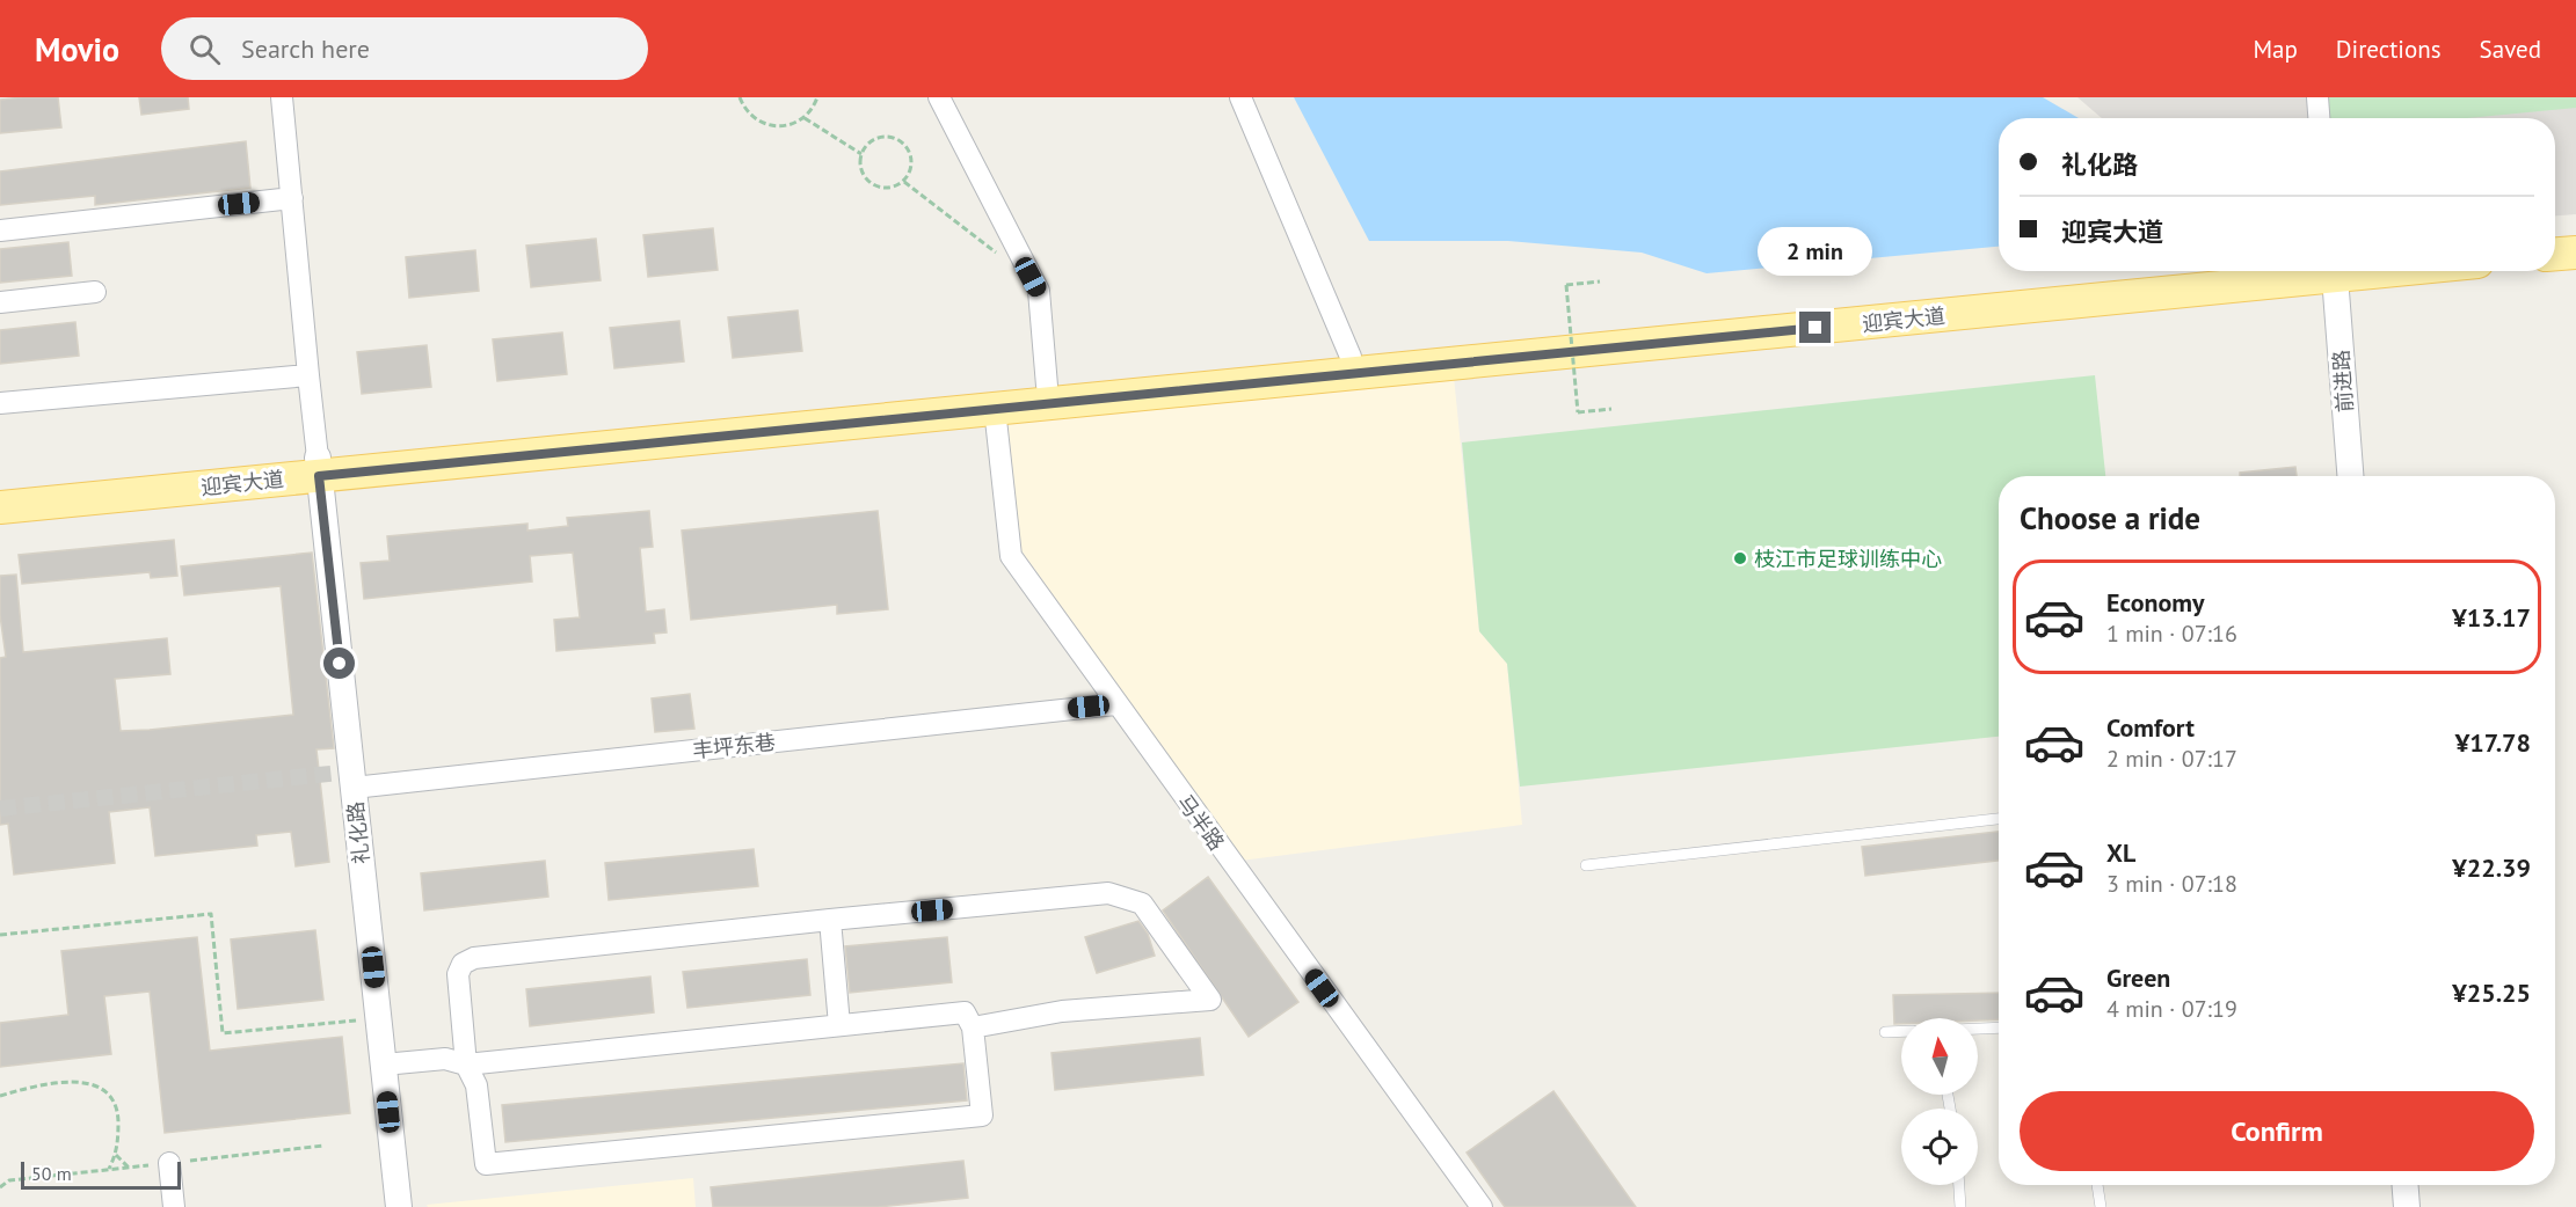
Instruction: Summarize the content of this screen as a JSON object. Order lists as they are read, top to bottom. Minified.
{"streets":{"main road":["迎宾大道"],"street":["前进路","丰坪东巷","马半路","礼化路"]},"crossings":[["迎宾大道","马半路"],["迎宾大道","礼化路"],["丰坪东巷","马半路"],["丰坪东巷","礼化路"]],"places":["枝江市足球训练中心"],"scale_bar":"50 m","north":"top","page":{"header":"Movio","search":"Search here","nav":["Map","Directions","Saved"],"banner":["礼化路","迎宾大道"],"bubble":"2 min","heading":"Choose a ride","list":[{"name":"Economy","note":"1 min · 07:16","value":"¥13.17"},{"name":"Comfort","note":"2 min · 07:17","value":"¥17.78"},{"name":"XL","note":"3 min · 07:18","value":"¥22.39"},{"name":"Green","note":"4 min · 07:19","value":"¥25.25"}],"buttons":"Confirm","scale":"50 m"}}
